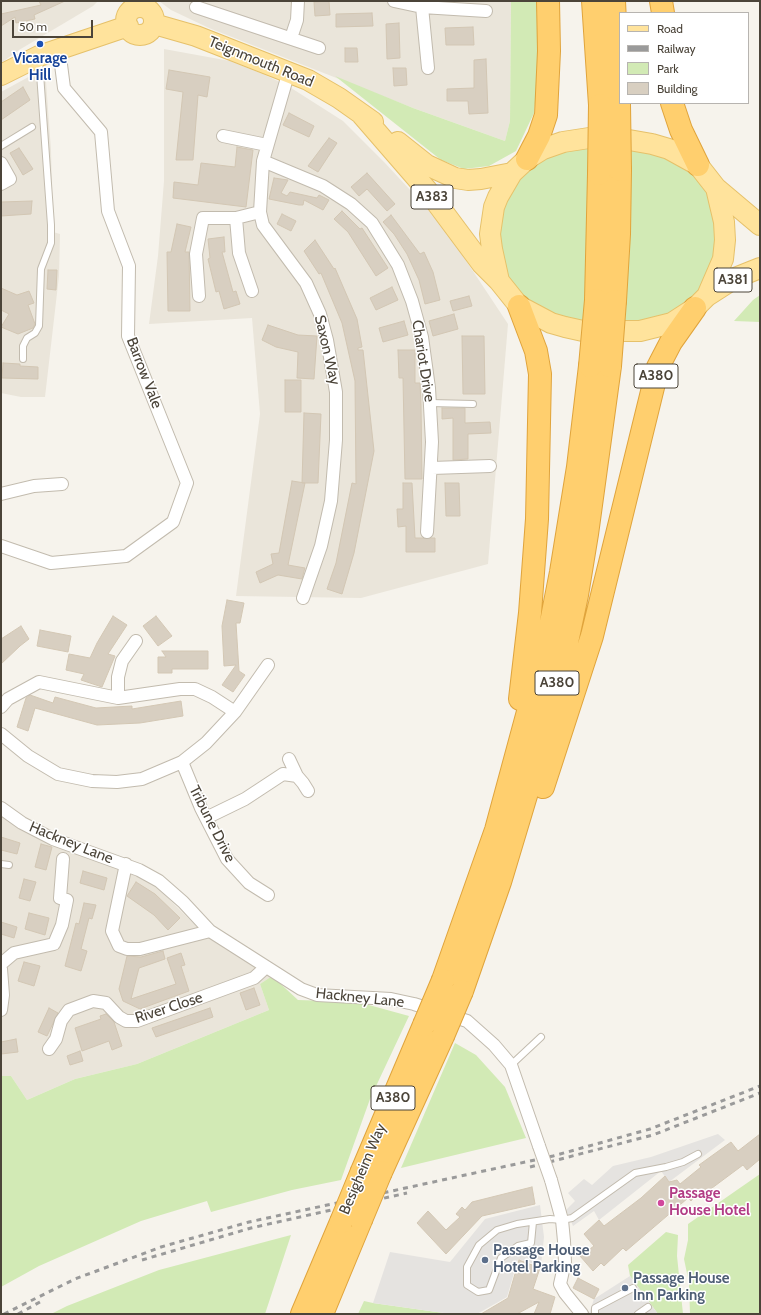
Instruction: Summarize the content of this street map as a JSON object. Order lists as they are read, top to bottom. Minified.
{"streets":{"highway":["A380","Besigheim Way"],"main road":["Teignmouth Road","A383","A381"],"street":["Saxon Way","Chariot Drive","Barrow Vale","Tribune Drive","Hackney Lane","River Close"]},"crossings":[["Teignmouth Road","Saxon Way"],["Teignmouth Road","A380"],["A381","A380"],["Saxon Way","Chariot Drive"],["A380","Besigheim Way"],["Hackney Lane","River Close"]],"places":["Vicarage Hill","Passage House Hotel","Passage House Hotel Parking","Passage House Inn Parking"],"legend":["Road","Railway","Park","Building"],"scale_bar":"50 m"}
